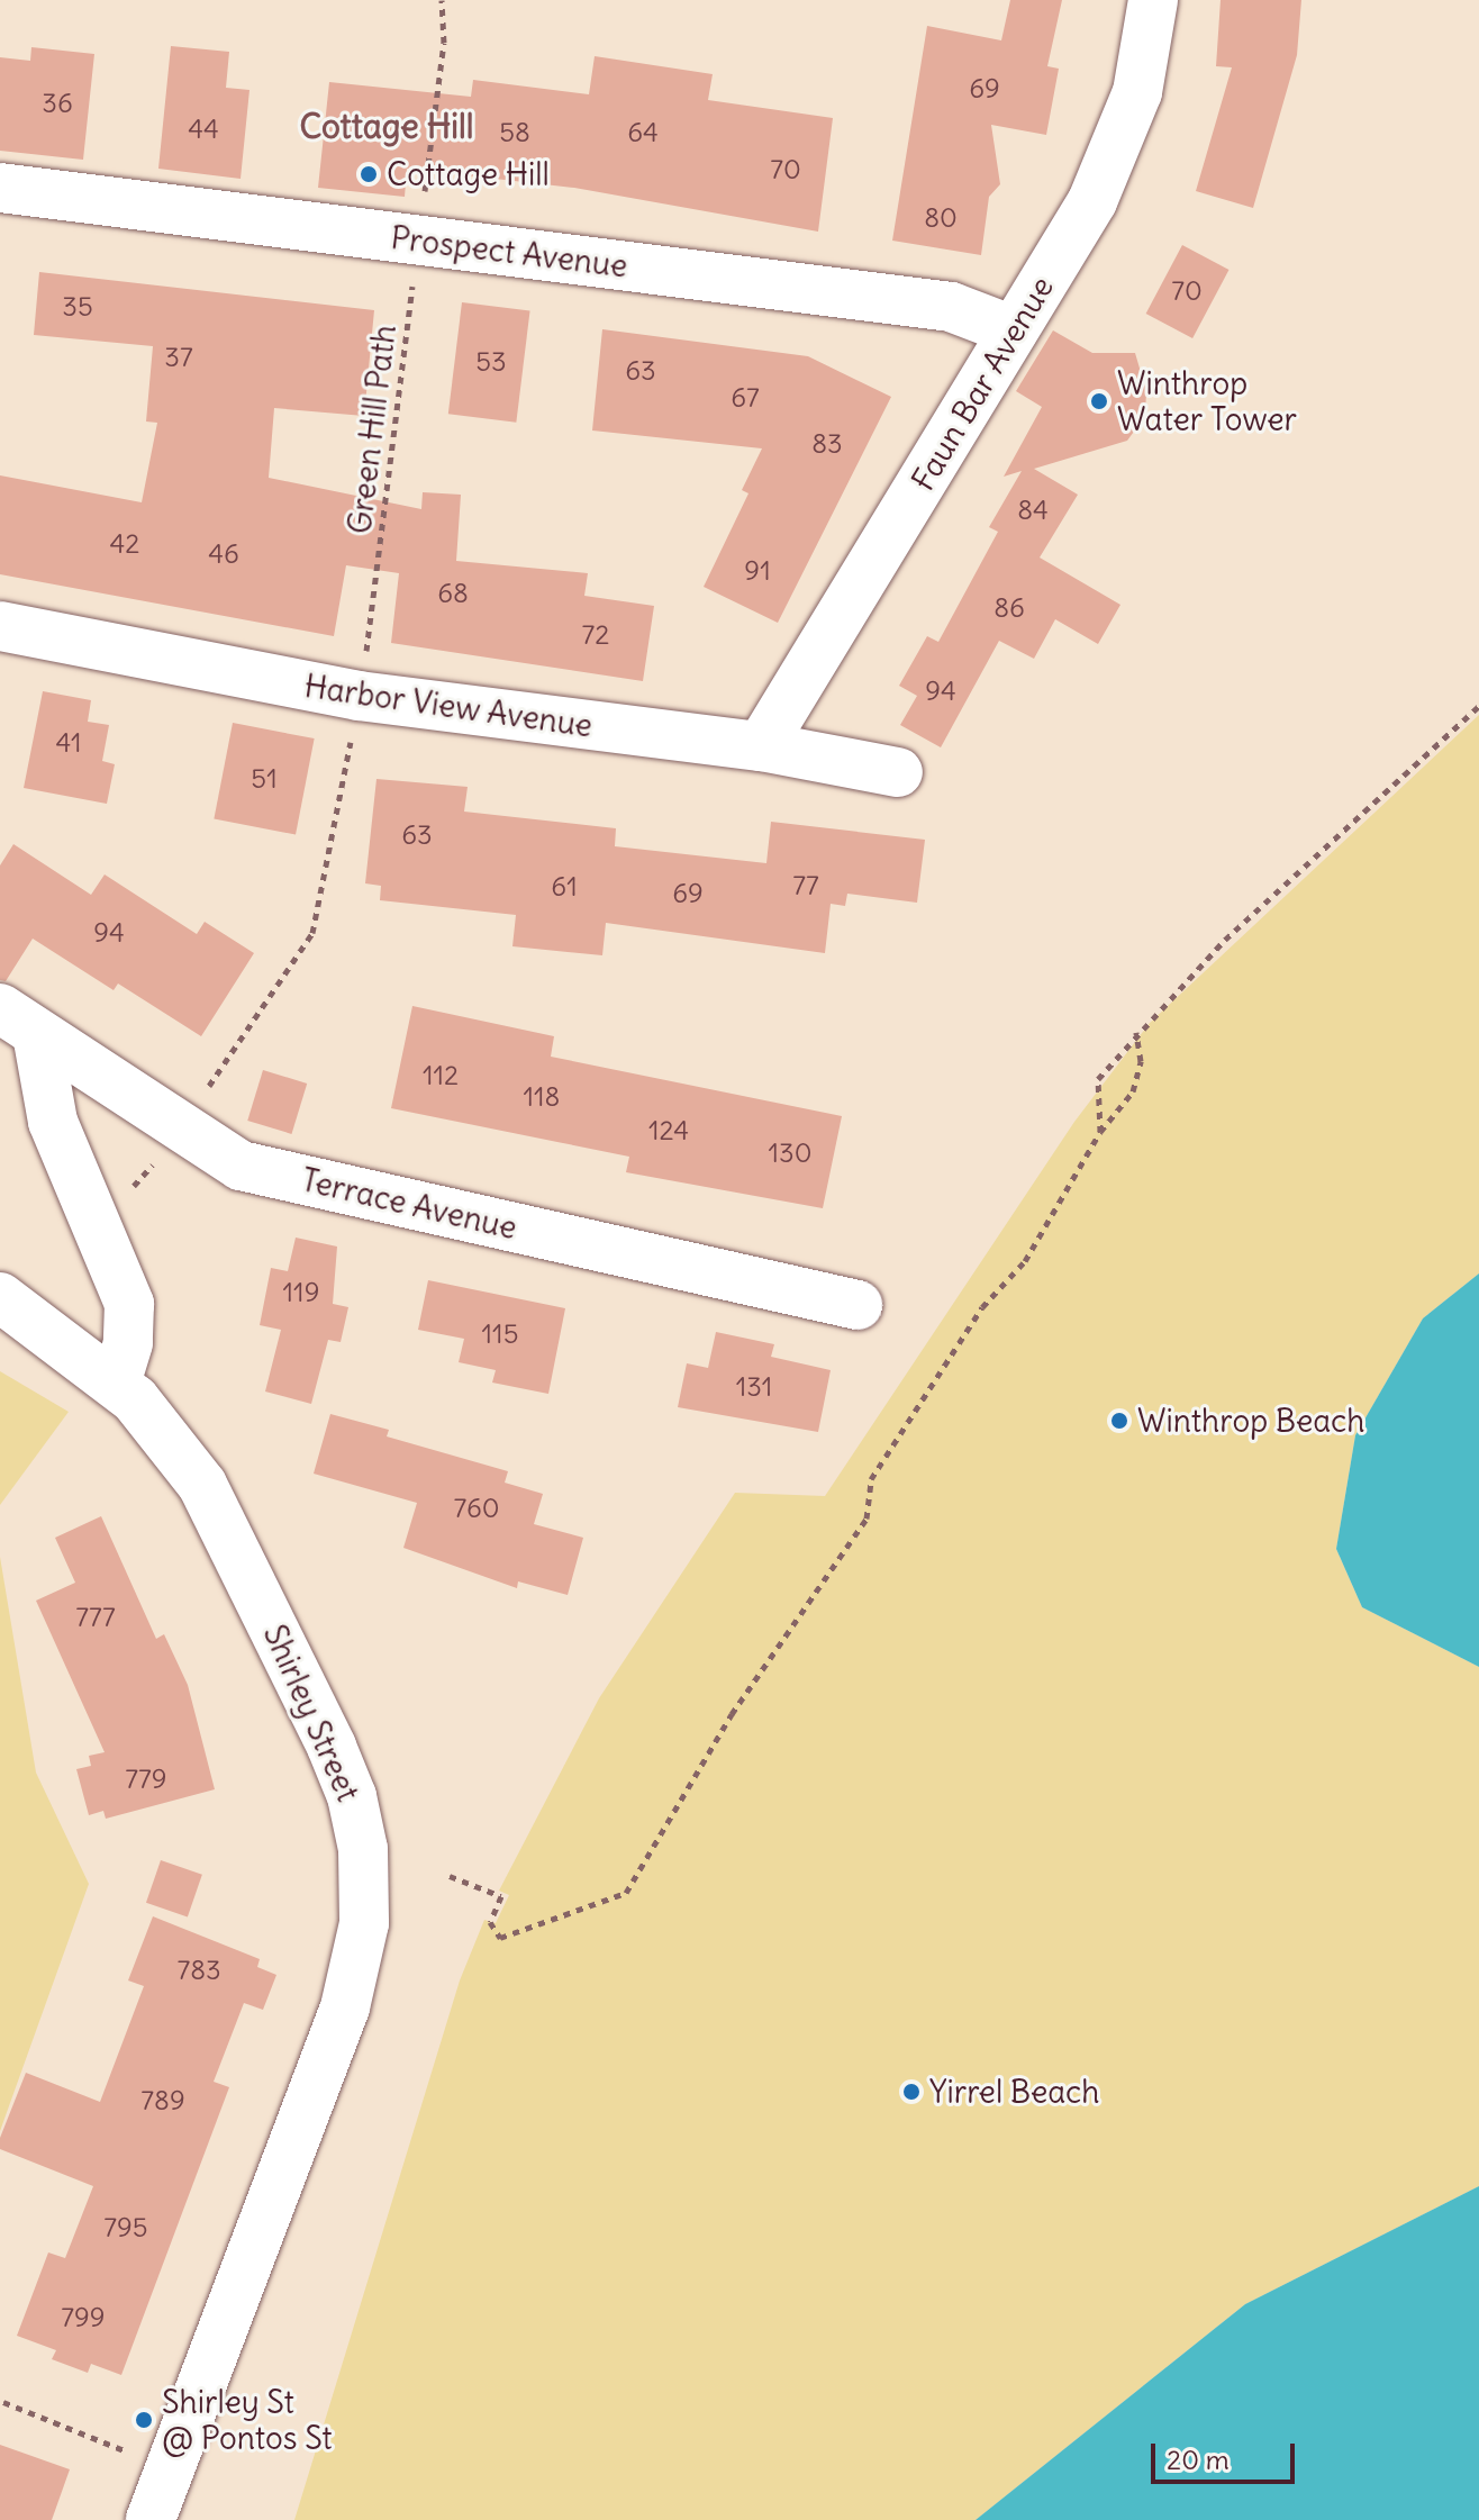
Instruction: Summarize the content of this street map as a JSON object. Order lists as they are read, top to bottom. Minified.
{"streets":{"street":["Prospect Avenue","Faun Bar Avenue","Harbor View Avenue","Terrace Avenue","Shirley Street"],"path":["Green Hill Path"]},"crossings":[["Prospect Avenue","Faun Bar Avenue"],["Prospect Avenue","Green Hill Path"],["Faun Bar Avenue","Harbor View Avenue"]],"districts":["Cottage Hill"],"places":["Cottage Hill","Winthrop Water Tower","Winthrop Beach","Yirrel Beach","Shirley St @ Pontos St"],"house_numbers":["69","36","44","58","64","70","80","70","35","37","53","63","67","83","84","42","46","91","68","86","72","94","41","51","63","77","61","69","94","112","118","124","130","119","115","131","760","777","779","783","789","795","799"],"scale_bar":"20 m"}
